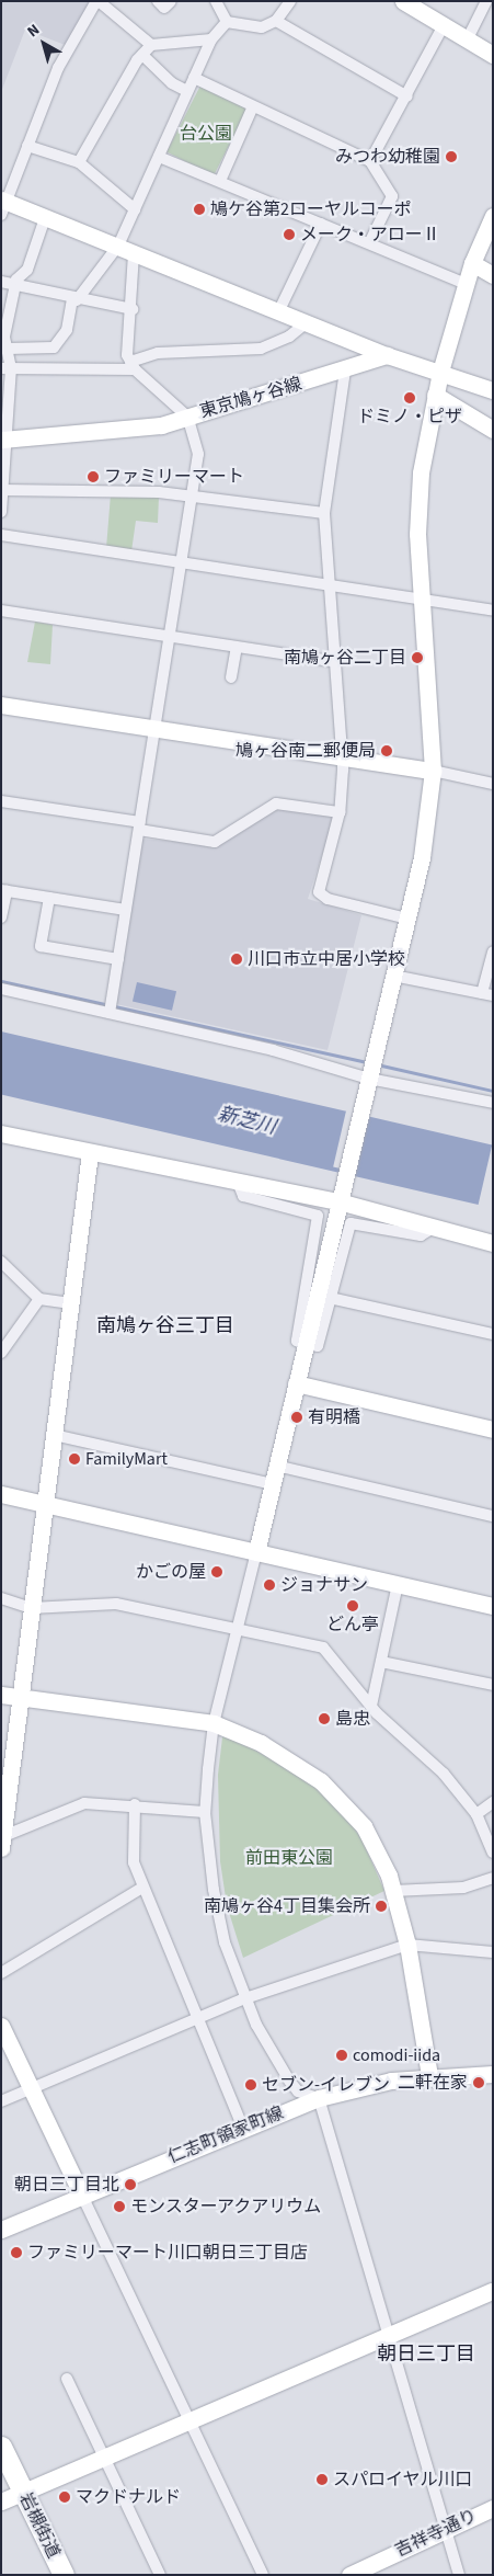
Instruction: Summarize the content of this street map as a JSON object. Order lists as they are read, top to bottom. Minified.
{"streets":{"highway":["岩槻街道"],"street":["東京鳩ヶ谷線","仁志町領家町線","吉祥寺通り"]},"districts":["南鳩ヶ谷三丁目","朝日三丁目"],"water":["新芝川"],"parks":["台公園","前田東公園"],"places":["みつわ幼稚園","鳩ケ谷第2ローヤルコーポ","メーク・アローⅡ","ドミノ・ピザ","ファミリーマート","南鳩ヶ谷二丁目","鳩ヶ谷南二郵便局","川口市立中居小学校","有明橋","FamilyMart","かごの屋","ジョナサン","どん亭","島忠","南鳩ヶ谷4丁目集会所","comodi-iida","二軒在家","セブン-イレブン","朝日三丁目北","モンスターアクアリウム","ファミリーマート川口朝日三丁目店","スパロイヤル川口","マクドナルド"],"north":"top left"}
